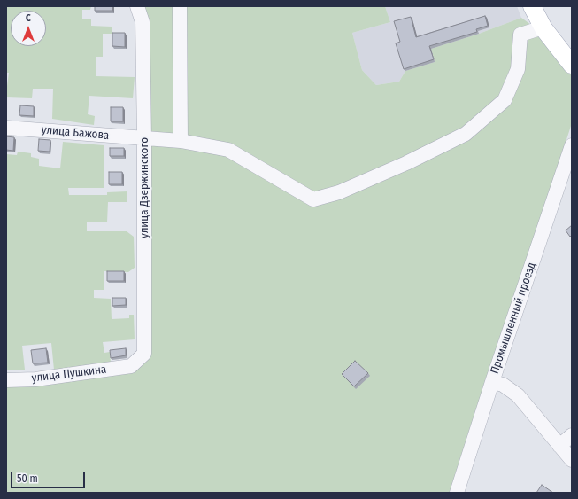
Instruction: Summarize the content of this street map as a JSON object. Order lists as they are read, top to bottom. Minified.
{"streets":{"street":["улица Бажова","улица Дзержинского","Промышленный проезд","улица Пушкина"]},"crossings":[["улица Бажова","улица Дзержинского"],["улица Дзержинского","улица Пушкина"]],"scale_bar":"50 m","north":"top"}
